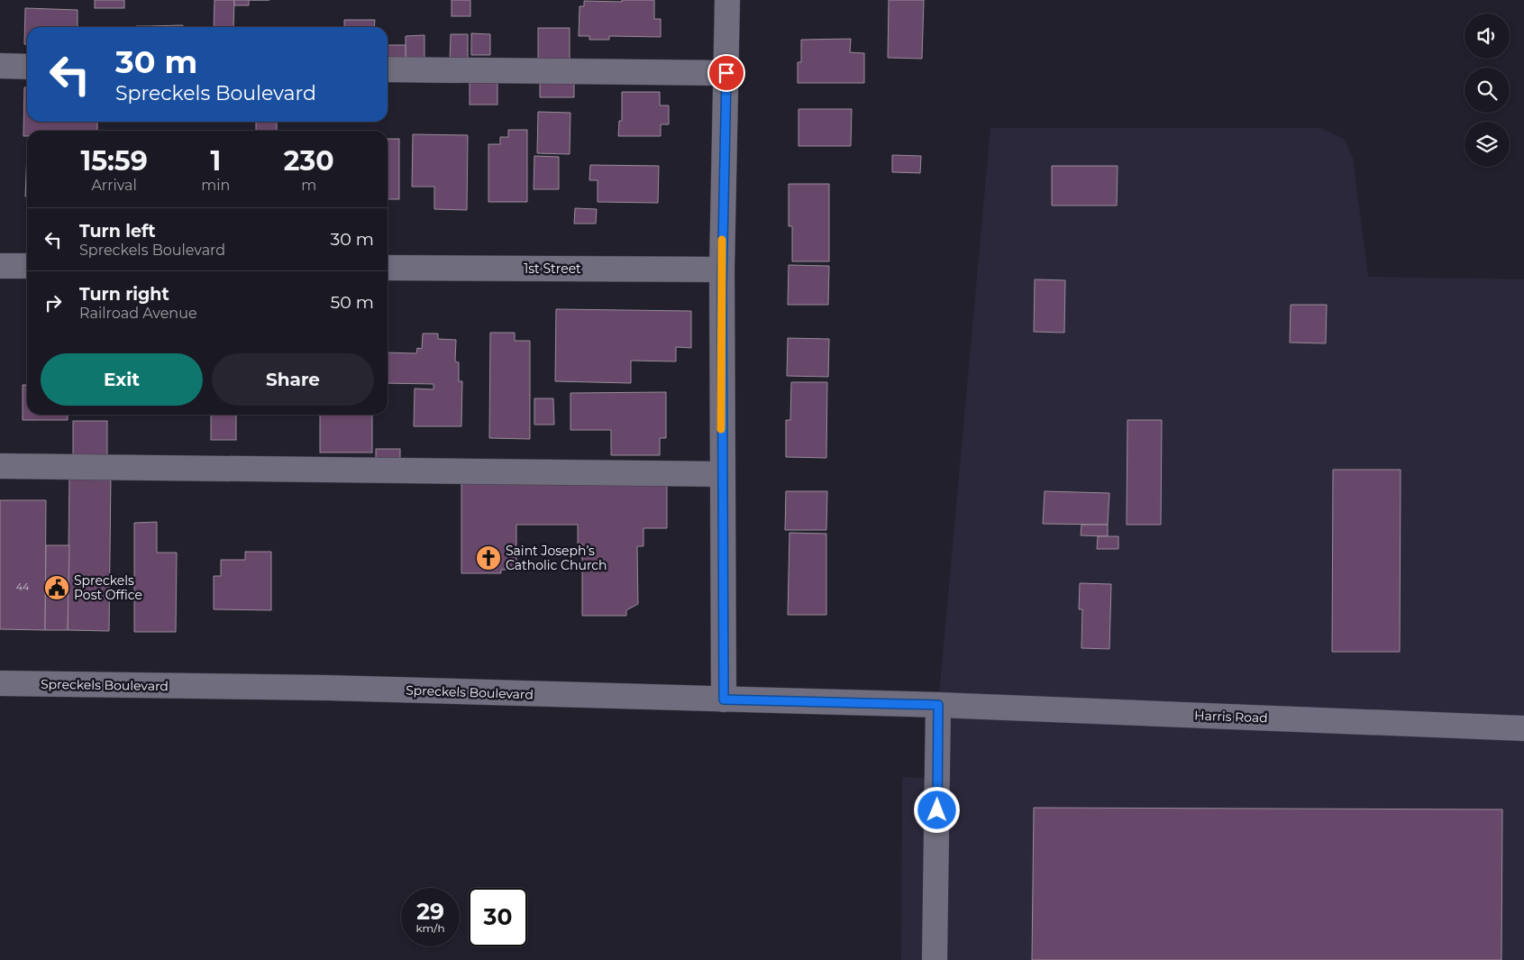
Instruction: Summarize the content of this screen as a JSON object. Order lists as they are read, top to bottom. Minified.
{"streets":{"street":["1st Street","Spreckels Boulevard","Harris Road"]},"crossings":[["Spreckels Boulevard","Harris Road"]],"places":{"church":["Saint Joseph’s Catholic Church"],"public building":["Spreckels Post Office"]},"house_numbers":["44"],"page":{"turn":["30 m","Spreckels Boulevard"],"eta":["15:59","Arrival","1","min","230","m"],"list":[{"name":"Turn left","note":"Spreckels Boulevard","value":"30 m"},{"name":"Turn right","note":"Railroad Avenue","value":"50 m"}],"buttons":["Exit","Share"],"speed":"29 km/h","limit":"30"}}
